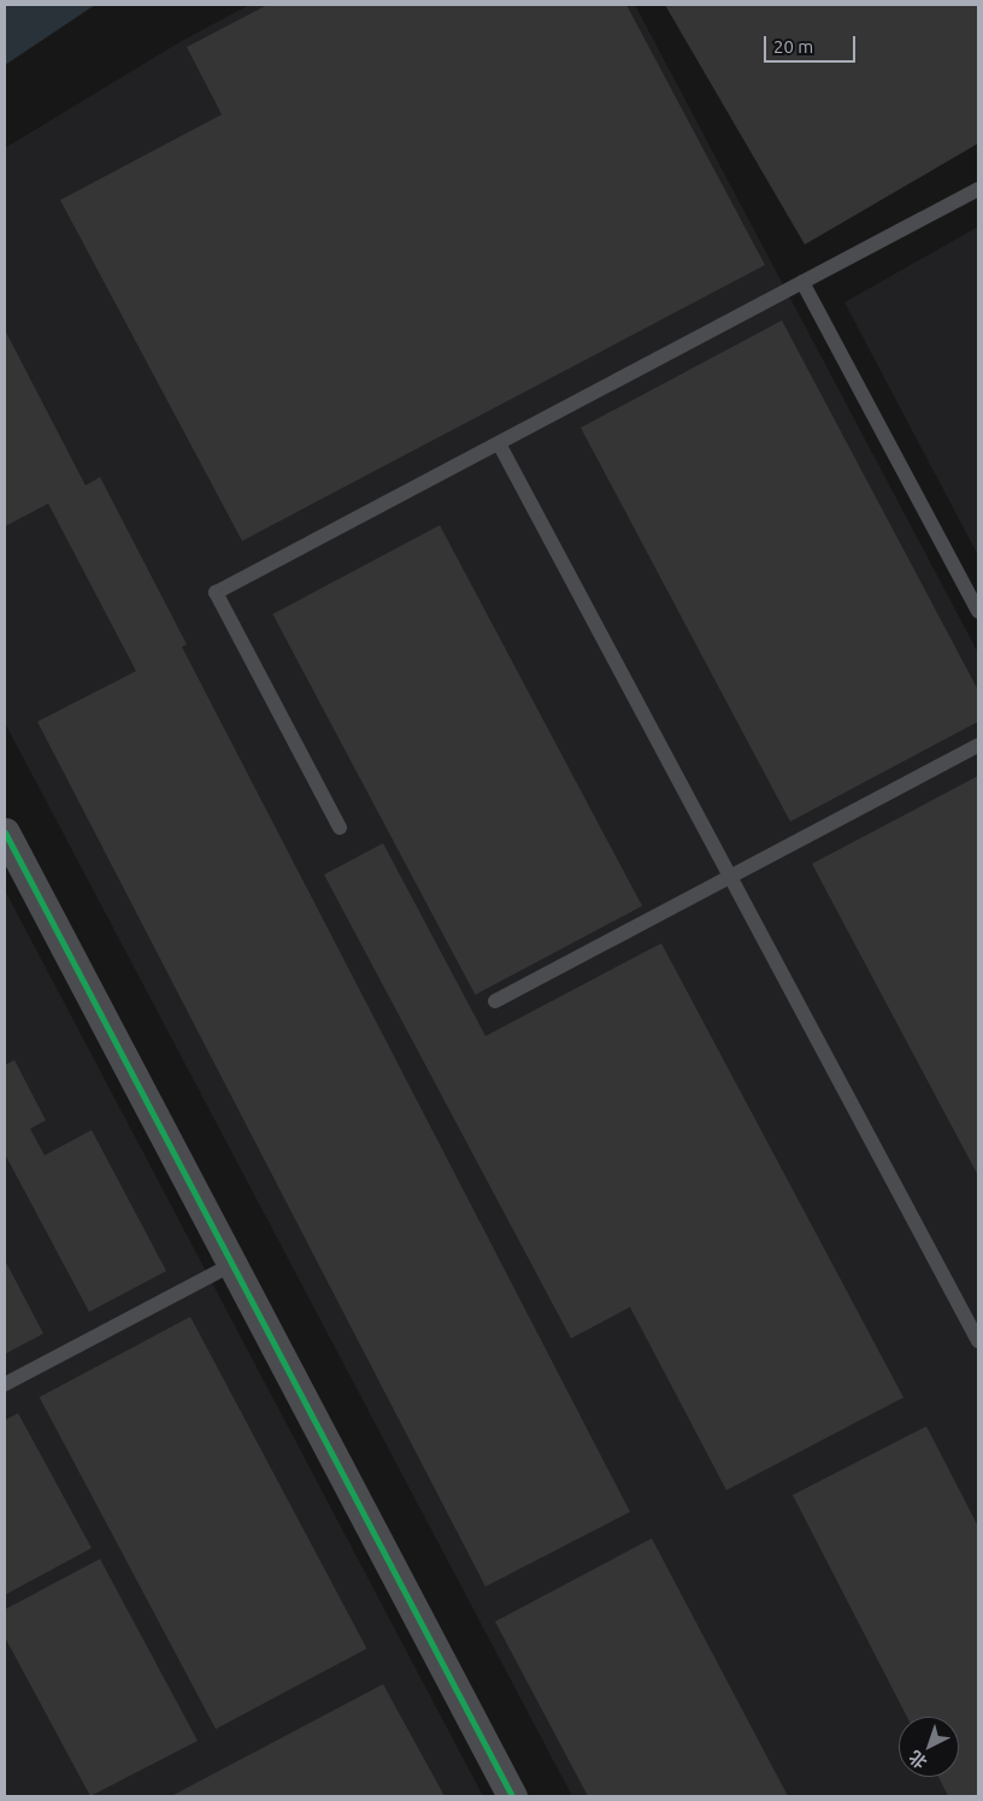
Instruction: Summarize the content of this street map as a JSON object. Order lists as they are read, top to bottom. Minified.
{"scale_bar":"20 m","north":"bottom left"}
